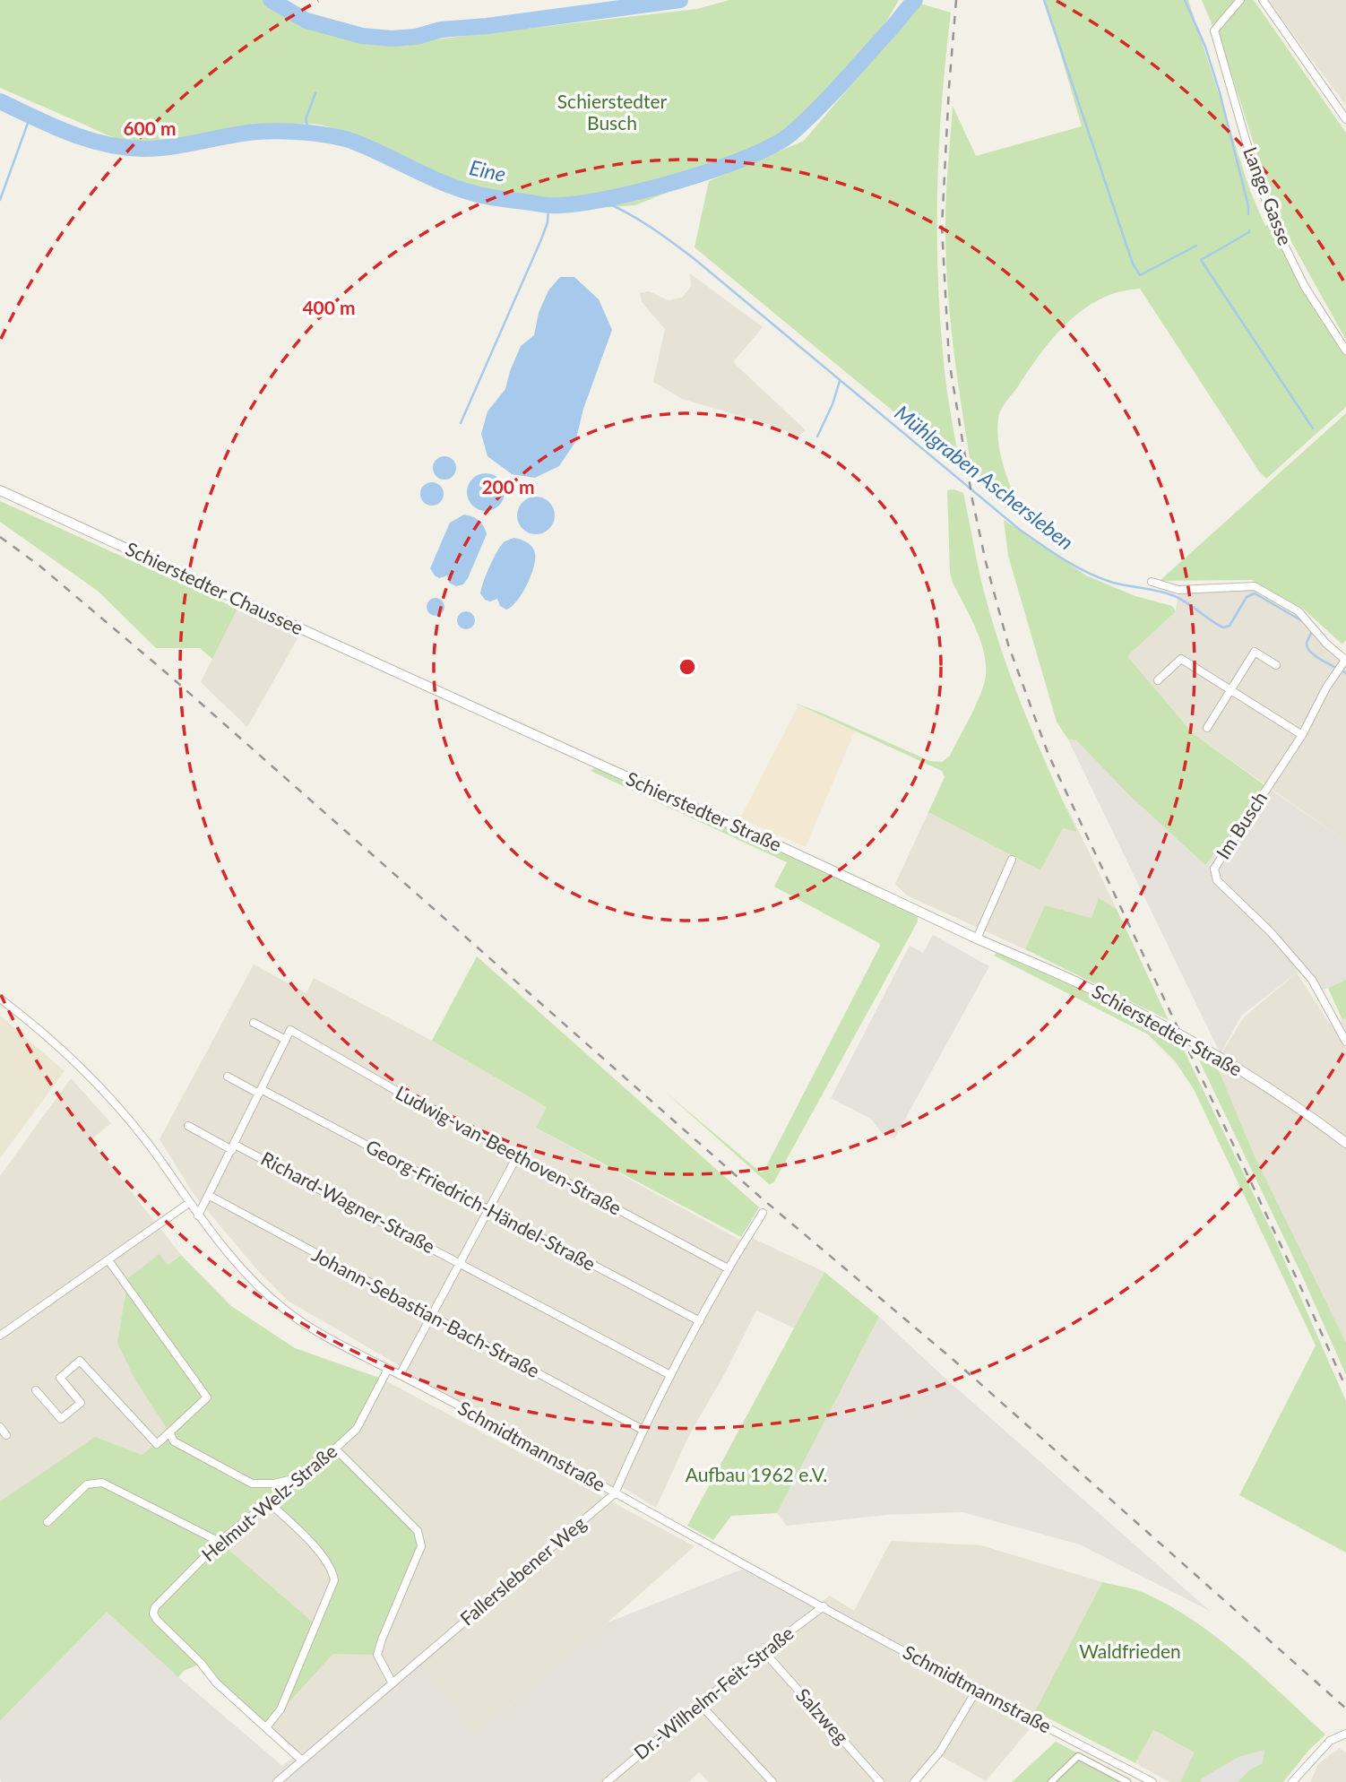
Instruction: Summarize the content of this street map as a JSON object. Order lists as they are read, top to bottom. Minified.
{"streets":{"street":["Lange Gasse","Schierstedter Chaussee","Schierstedter Straße","Im Busch","Ludwig-van-Beethoven-Straße","Richard-Wagner-Straße","Georg-Friedrich-Händel-Straße","Johann-Sebastian-Bach-Straße","Schmidtmannstraße","Helmut-Welz-Straße","Fallerslebener Weg","Dr.-Wilhelm-Feit-Straße","Salzweg"]},"crossings":[["Schierstedter Chaussee","Schierstedter Straße"],["Ludwig-van-Beethoven-Straße","Fallerslebener Weg"],["Richard-Wagner-Straße","Fallerslebener Weg"],["Georg-Friedrich-Händel-Straße","Fallerslebener Weg"],["Johann-Sebastian-Bach-Straße","Fallerslebener Weg"],["Schmidtmannstraße","Helmut-Welz-Straße"],["Schmidtmannstraße","Fallerslebener Weg"],["Schmidtmannstraße","Dr.-Wilhelm-Feit-Straße"],["Helmut-Welz-Straße","Fallerslebener Weg"],["Dr.-Wilhelm-Feit-Straße","Salzweg"]],"water":["Eine","Mühlgraben Aschersleben"],"parks":["Schierstedter Busch","Aufbau 1962 e.V.","Waldfrieden"],"rings":["600 m","400 m","200 m"]}
